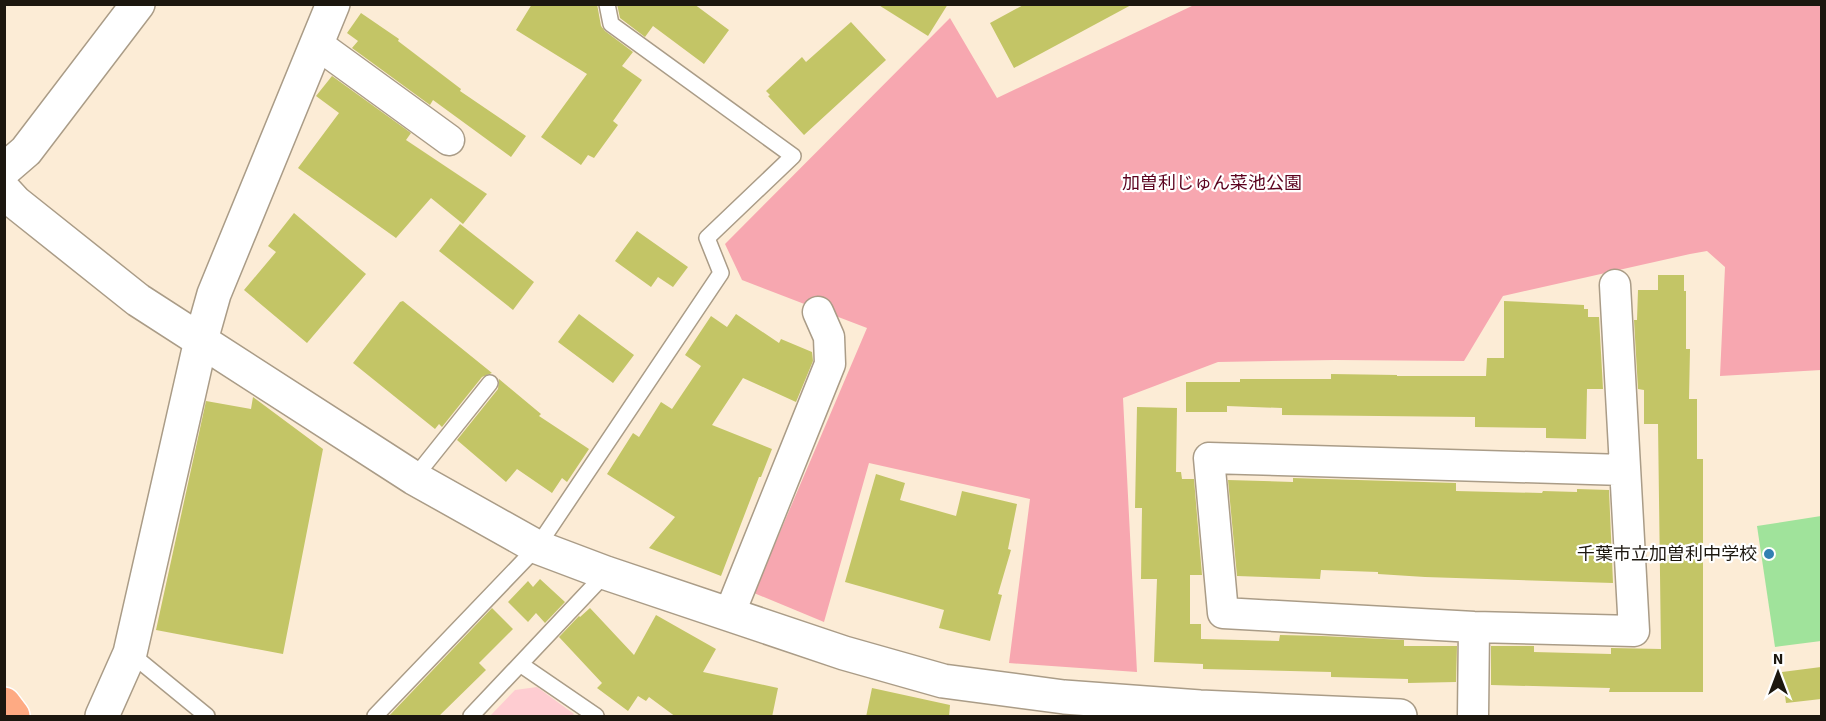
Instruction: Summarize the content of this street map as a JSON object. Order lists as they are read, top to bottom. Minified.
{"parks":["加曽利じゅん菜池公園"],"places":["千葉市立加曽利中学校"],"north":"top"}
